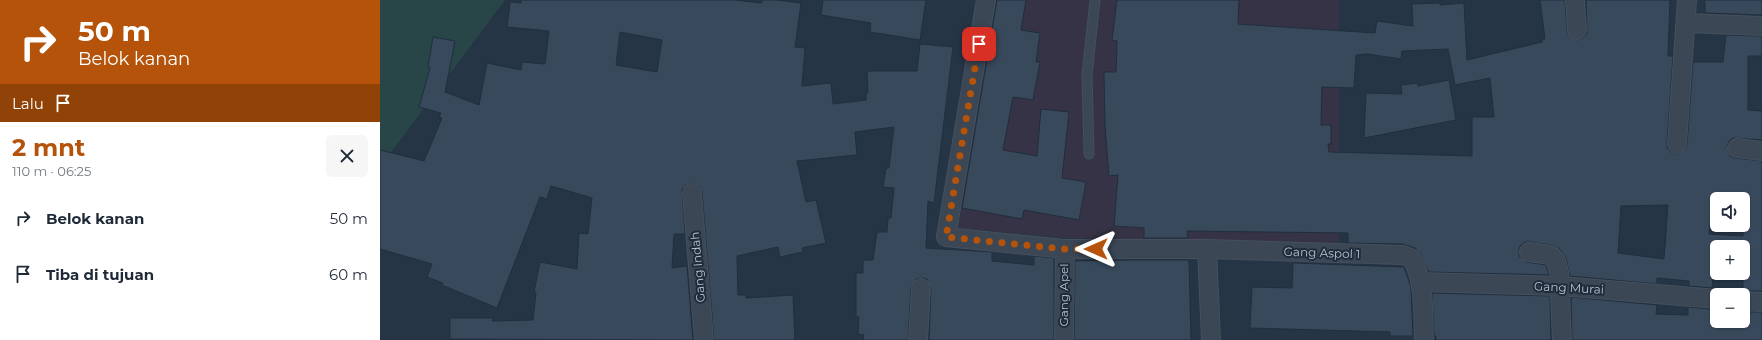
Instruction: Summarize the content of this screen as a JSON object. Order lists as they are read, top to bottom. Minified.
{"streets":{"street":["Gang Aspol 1","Gang Indah","Gang Murai","Gang Apel"]},"crossings":[["Gang Aspol 1","Gang Murai"],["Gang Aspol 1","Gang Apel"]],"page":{"turn":["50 m","Belok kanan"],"then":"Lalu","heading":["2 mnt","110 m · 06:25"],"list":[{"name":"Belok kanan","value":"50 m"},{"name":"Tiba di tujuan","value":"60 m"}],"map_buttons":["+","−"]}}
